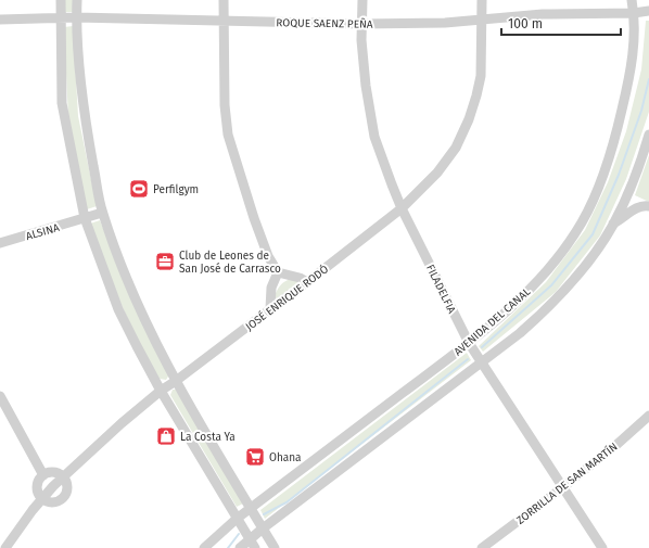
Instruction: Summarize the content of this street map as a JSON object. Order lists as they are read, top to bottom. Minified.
{"streets":{"street":["ROQUE SAENZ PEÑA","ALSINA","FILADELFIA","JOSÉ ENRIQUE RODÓ","AVENIDA DEL CANAL","ZORRILLA DE SAN MARTÍN"]},"crossings":[["ROQUE SAENZ PEÑA","FILADELFIA"],["ROQUE SAENZ PEÑA","JOSÉ ENRIQUE RODÓ"],["ROQUE SAENZ PEÑA","AVENIDA DEL CANAL"],["FILADELFIA","JOSÉ ENRIQUE RODÓ"],["FILADELFIA","AVENIDA DEL CANAL"],["FILADELFIA","ZORRILLA DE SAN MARTÍN"]],"places":{"sports":["Perfilgym"],"office":["Club de Leones de San José de Carrasco"],"shop":["La Costa Ya"],"supermarket":["Ohana"]},"scale_bar":"100 m"}
